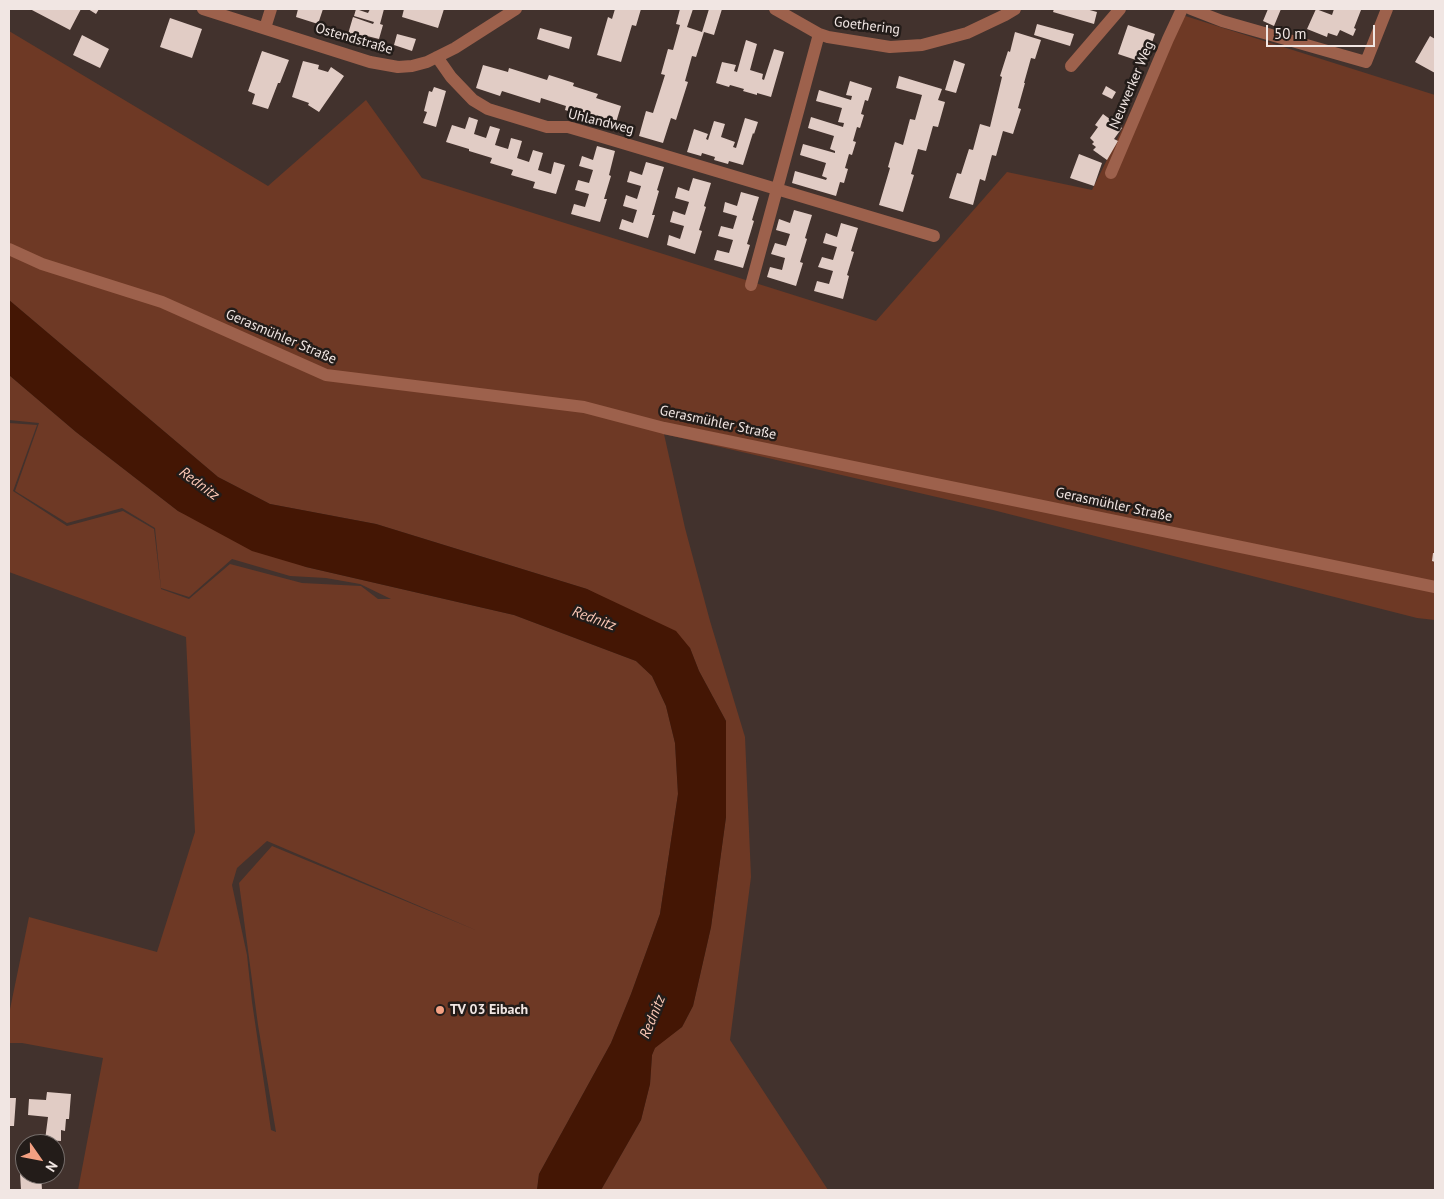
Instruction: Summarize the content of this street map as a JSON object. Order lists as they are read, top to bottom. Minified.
{"streets":{"street":["Goethering","Ostendstraße","Neuwerker Weg","Uhlandweg","Gerasmühler Straße"]},"crossings":[["Ostendstraße","Uhlandweg"]],"water":["Rednitz"],"places":["TV 03 Eibach"],"scale_bar":"50 m","north":"bottom right"}
